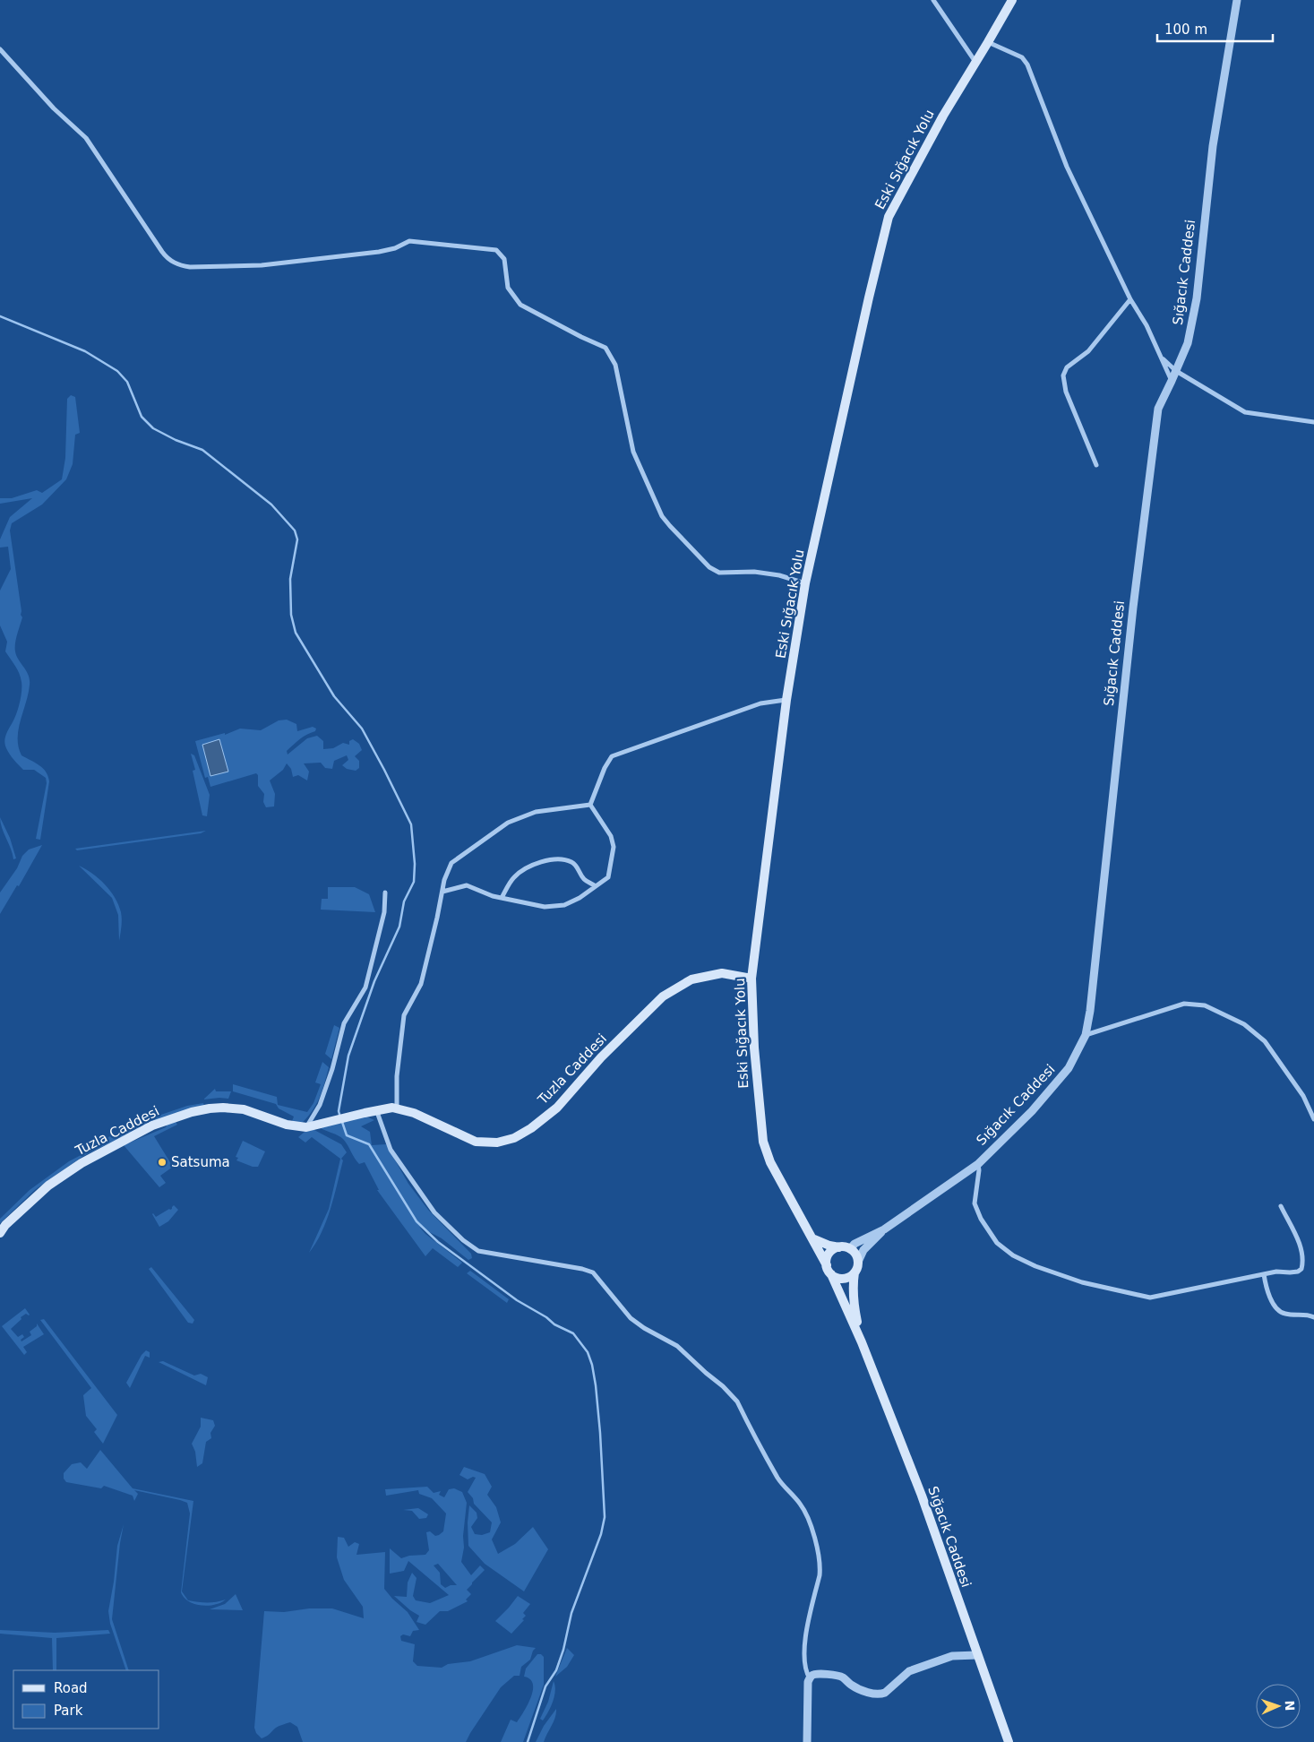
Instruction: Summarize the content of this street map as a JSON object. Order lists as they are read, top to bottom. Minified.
{"streets":{"main road":["Eski Sığacık Yolu","Sığacık Caddesi","Tuzla Caddesi"]},"crossings":[["Eski Sığacık Yolu","Tuzla Caddesi"]],"places":["Satsuma"],"legend":["Road","Park"],"scale_bar":"100 m","north":"right"}
